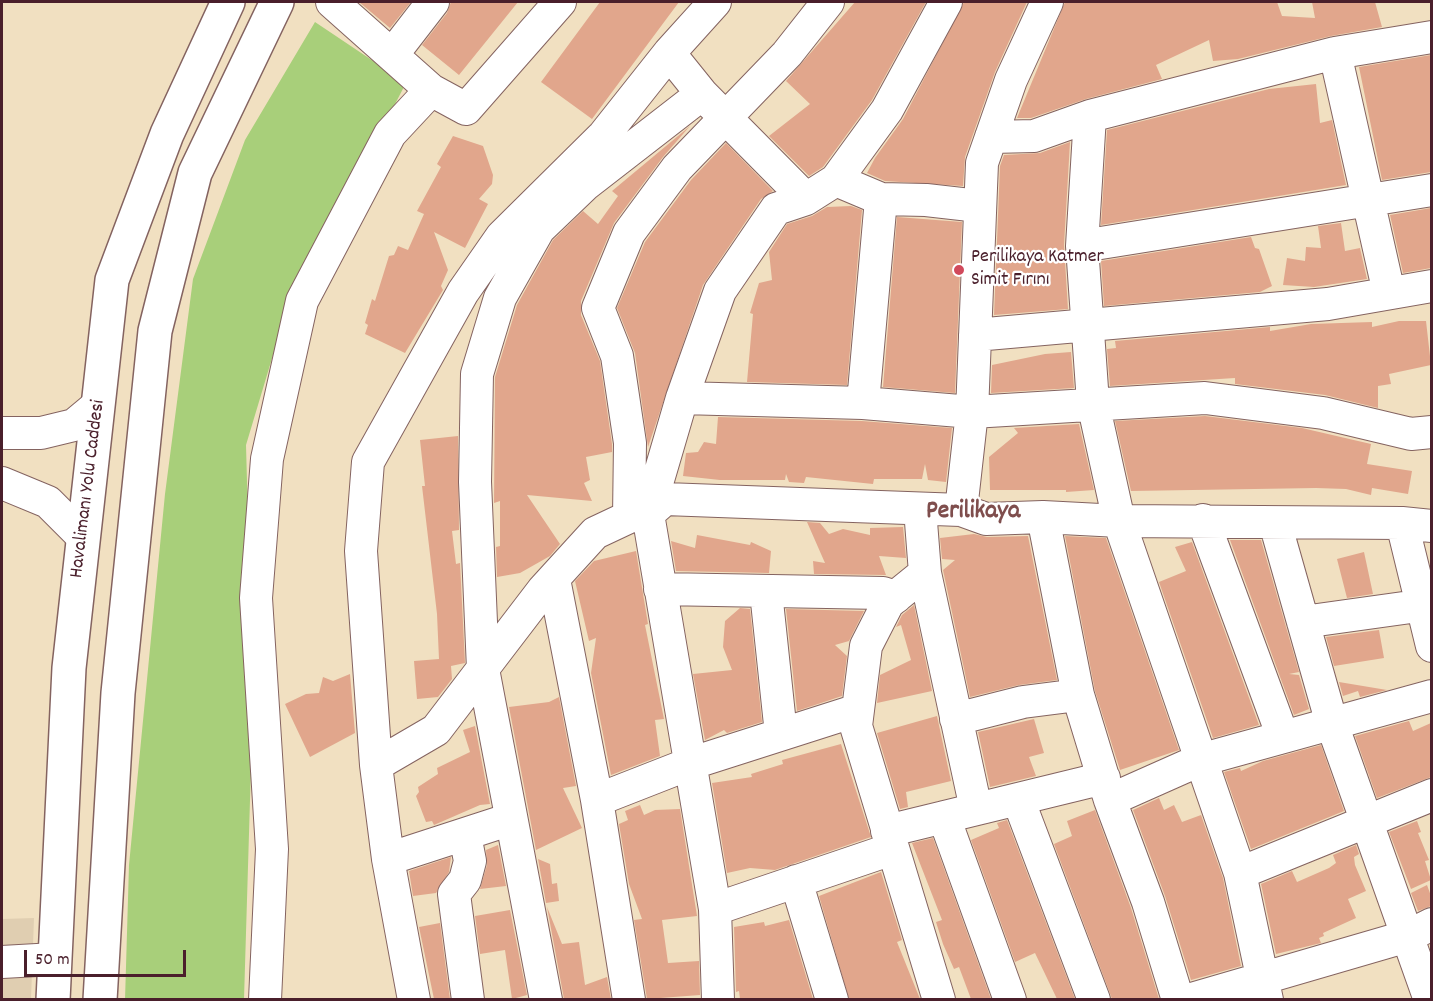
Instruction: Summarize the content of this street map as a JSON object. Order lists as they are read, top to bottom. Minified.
{"streets":{"highway":["Havalimanı Yolu Caddesi"]},"districts":["Perilikaya"],"places":["Perilikaya Katmer Simit Fırını"],"scale_bar":"50 m"}
